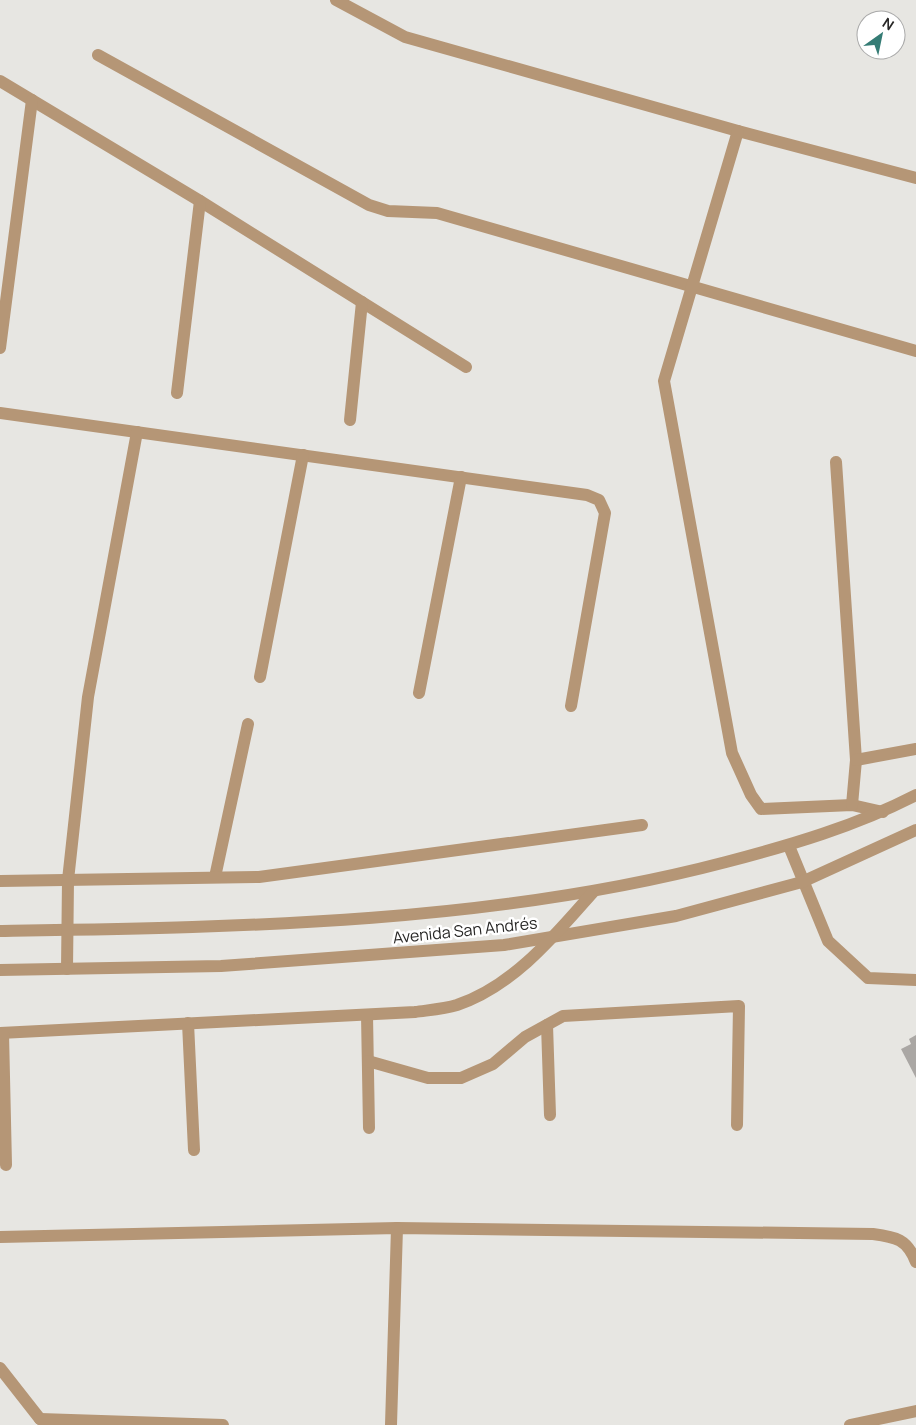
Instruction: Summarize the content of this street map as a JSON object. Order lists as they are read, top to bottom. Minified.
{"streets":{"street":["Avenida San Andrés"]},"north":"top right"}
